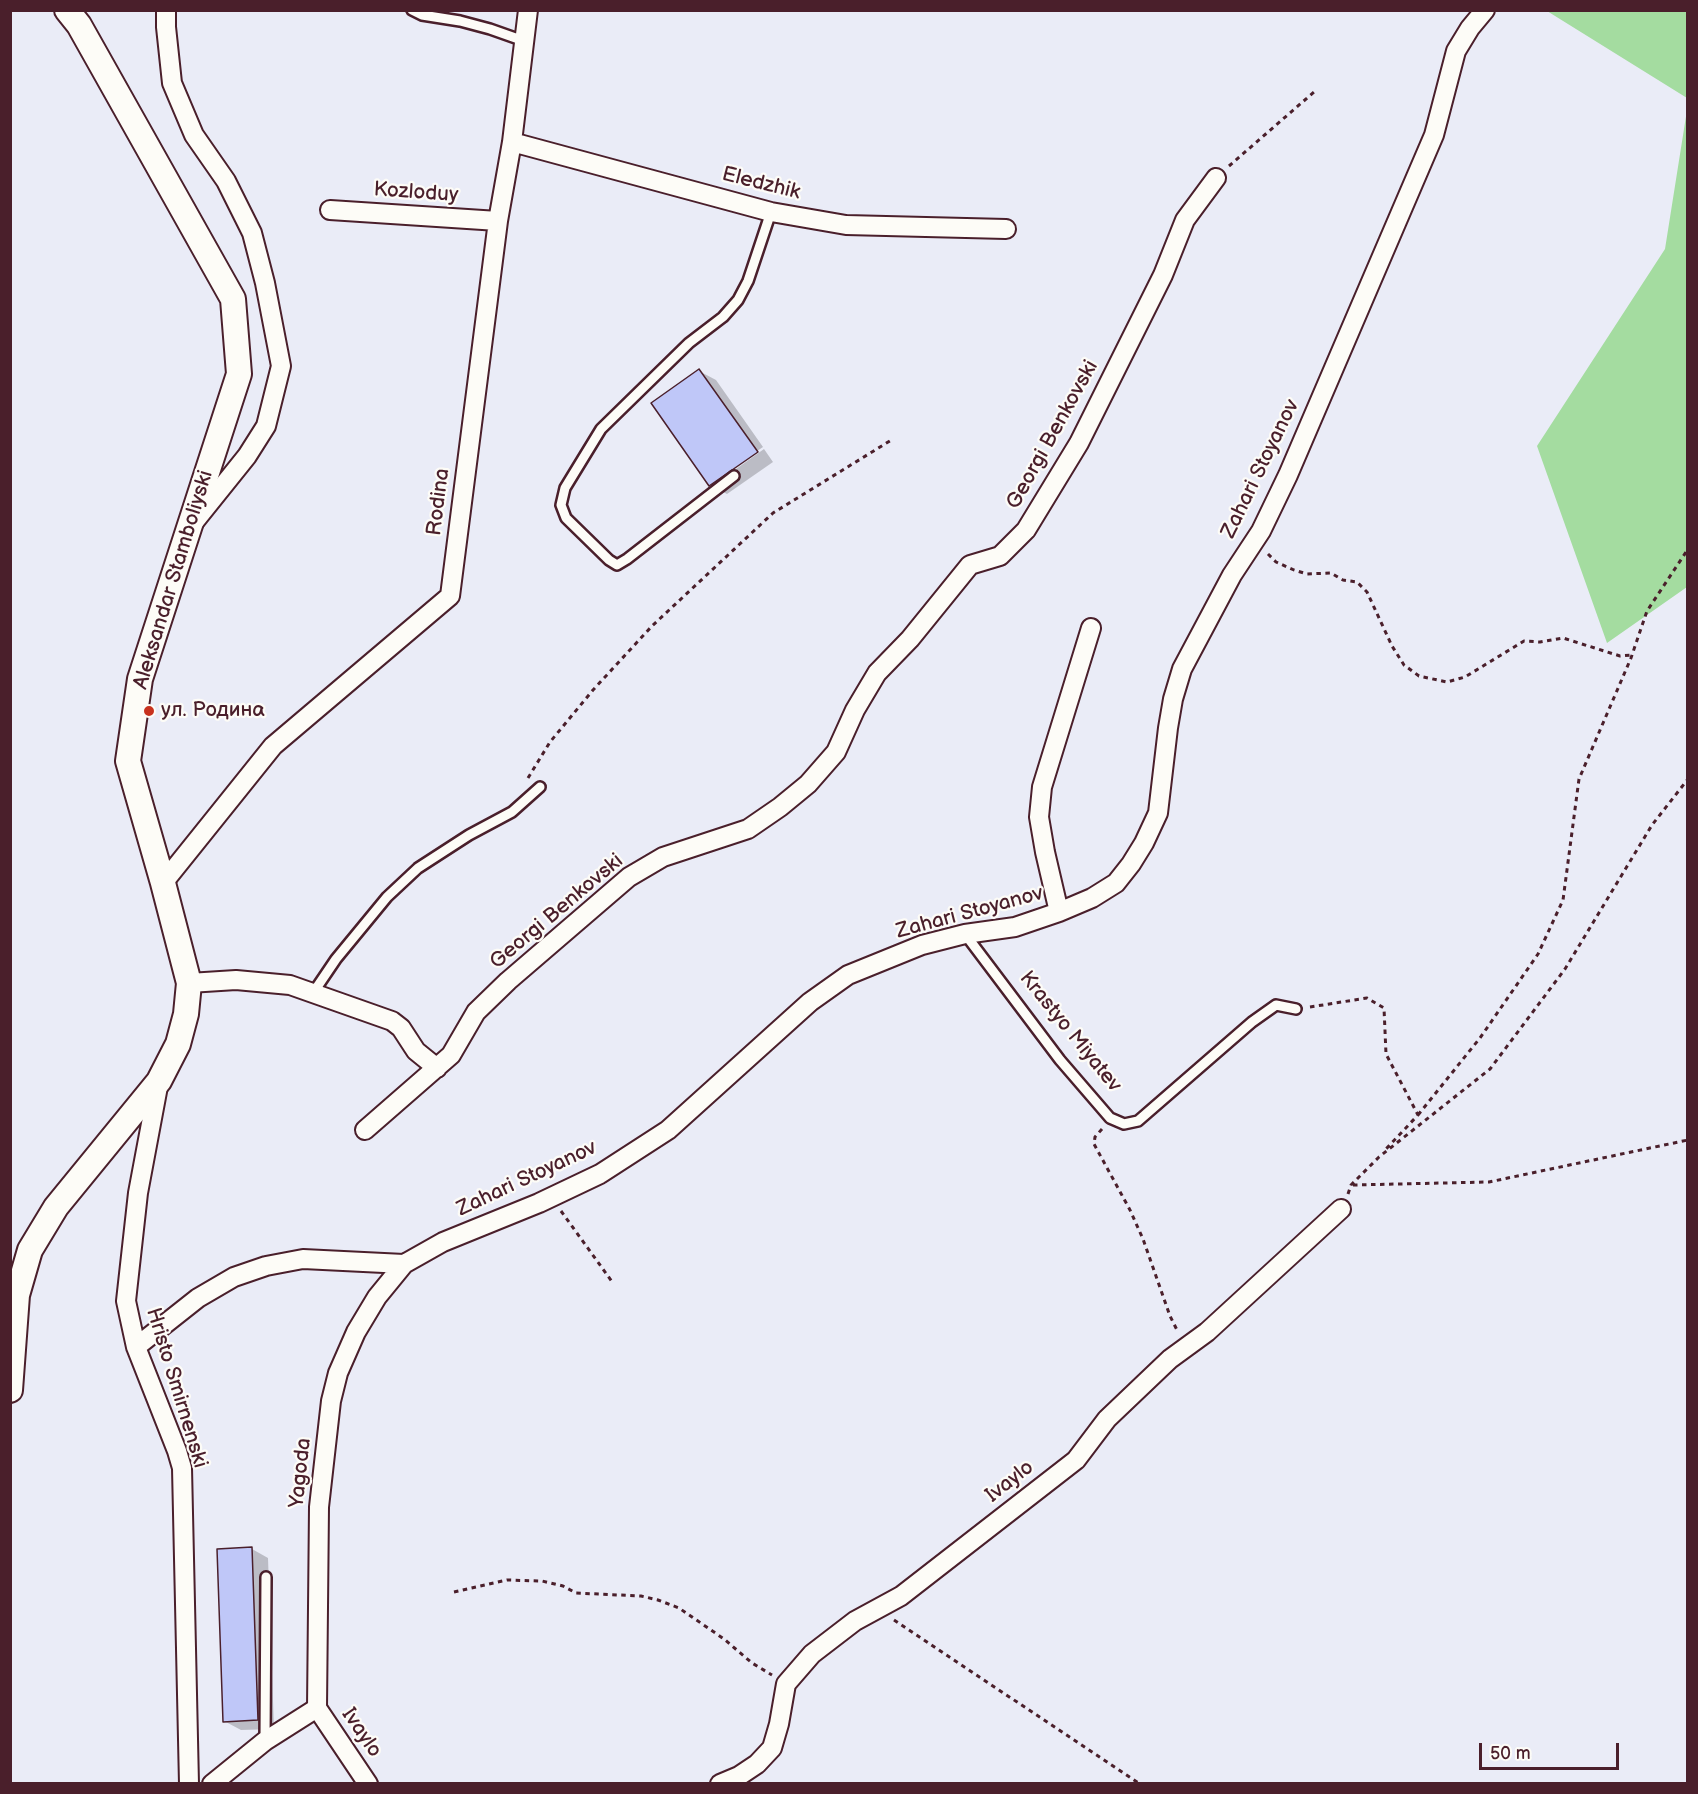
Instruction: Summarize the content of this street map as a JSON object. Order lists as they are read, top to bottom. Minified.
{"streets":{"street":["Eledzhik","Kozloduy","Georgi Benkovski","Zahari Stoyanov","Rodina","Aleksandar Stamboliyski","Hristo Smirnenski","Yagoda","Ivaylo"],"lane":["Krastyo Miyatev"]},"crossings":[["Eledzhik","Rodina"],["Kozloduy","Rodina"],["Zahari Stoyanov","Krastyo Miyatev"],["Zahari Stoyanov","Yagoda"],["Rodina","Aleksandar Stamboliyski"],["Aleksandar Stamboliyski","Hristo Smirnenski"],["Yagoda","Ivaylo"]],"places":["ул. Родина"],"scale_bar":"50 m"}
